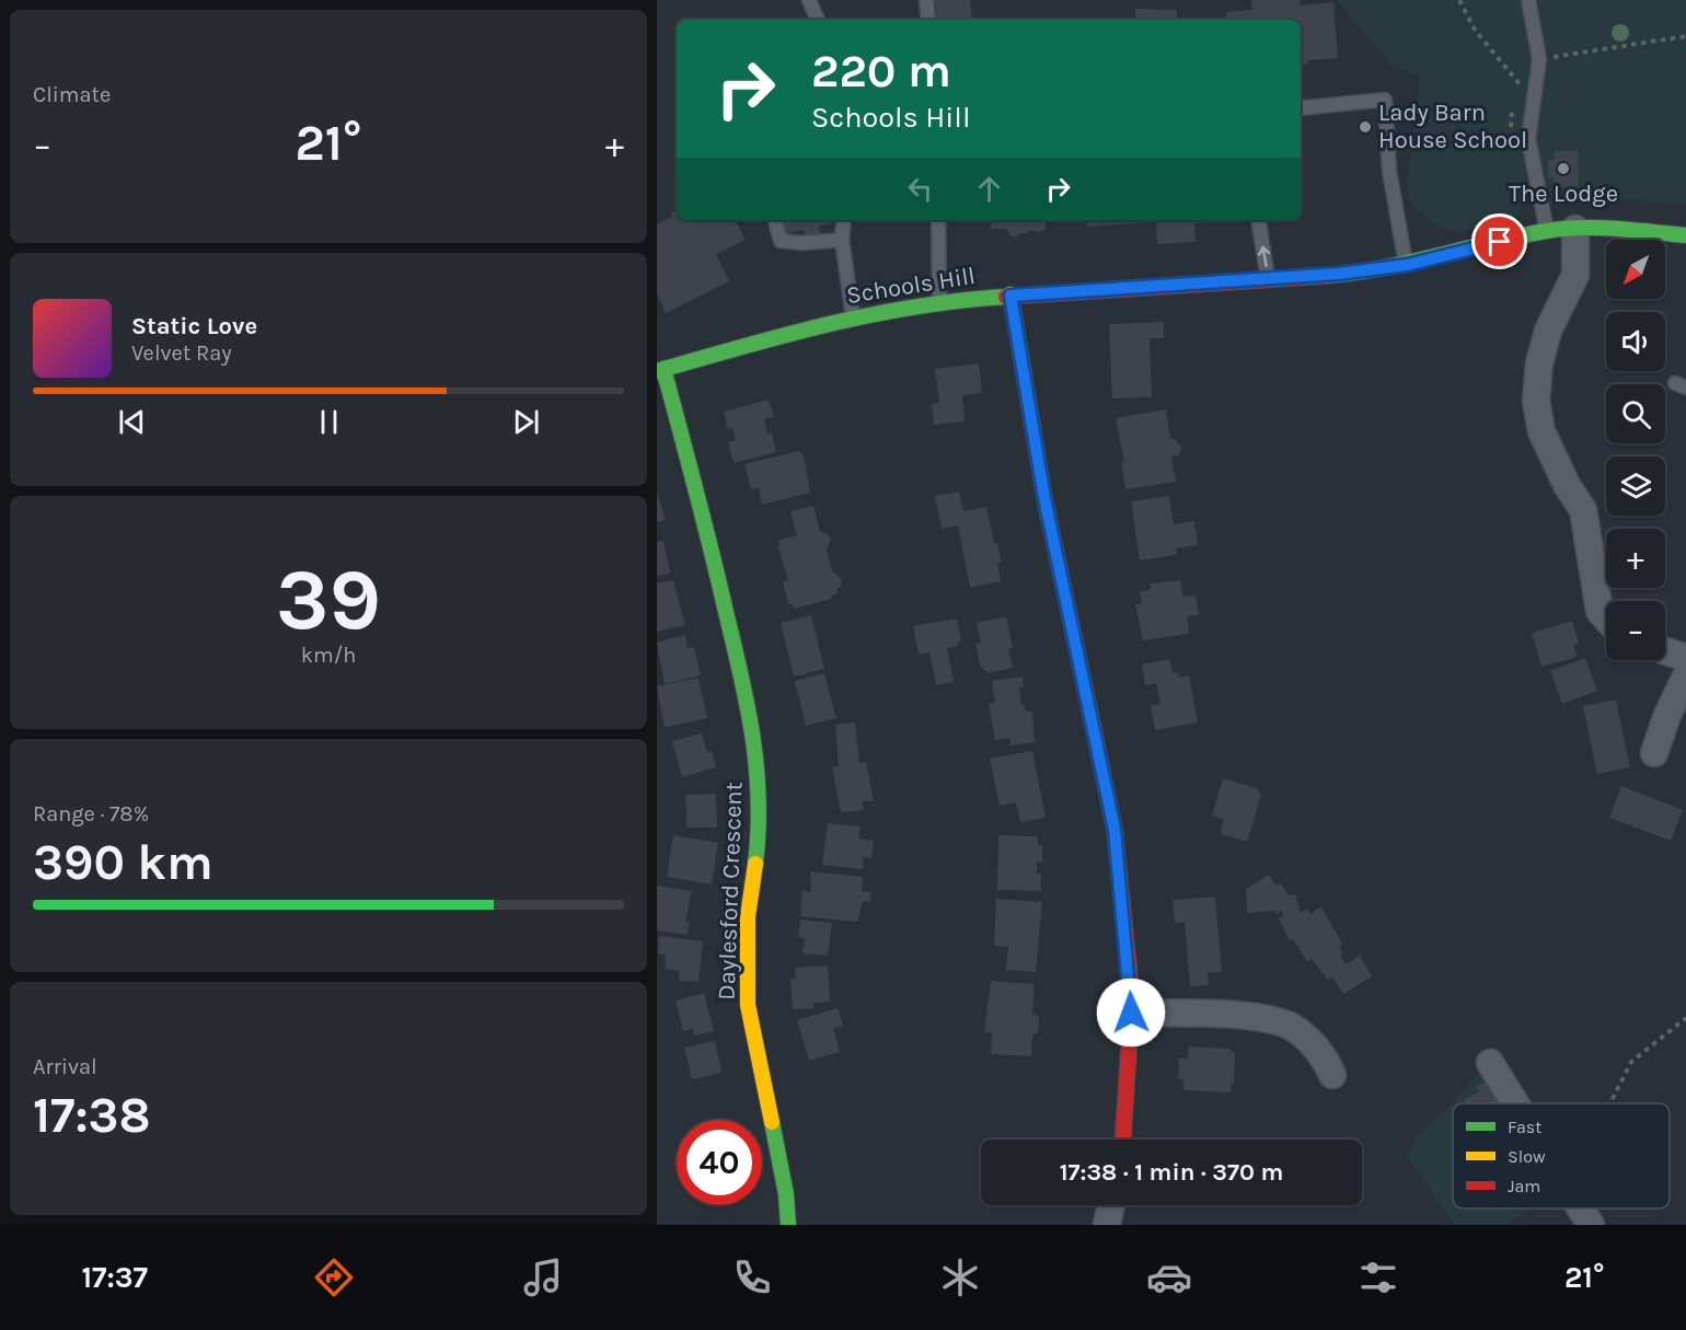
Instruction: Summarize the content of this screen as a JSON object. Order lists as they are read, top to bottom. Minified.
{"streets":{"street":["Schools Hill","Daylesford Crescent"]},"crossings":[["Schools Hill","Daylesford Crescent"]],"places":["Lady Barn House School","The Lodge"],"legend":["Fast","Slow","Jam"],"north":"bottom left","page":{"tile":["Climate",["39","km/h"],["Range · 78%","390 km"],["Arrival","17:38"]],"turn":["220 m","Schools Hill"],"heat":["−","21°","+"],"map_buttons":["+","−"],"song":["Static Love","Velvet Ray"],"limit":"40","trip":"17:38 · 1 min · 370 m","tabs":["17:37","21°"]}}
